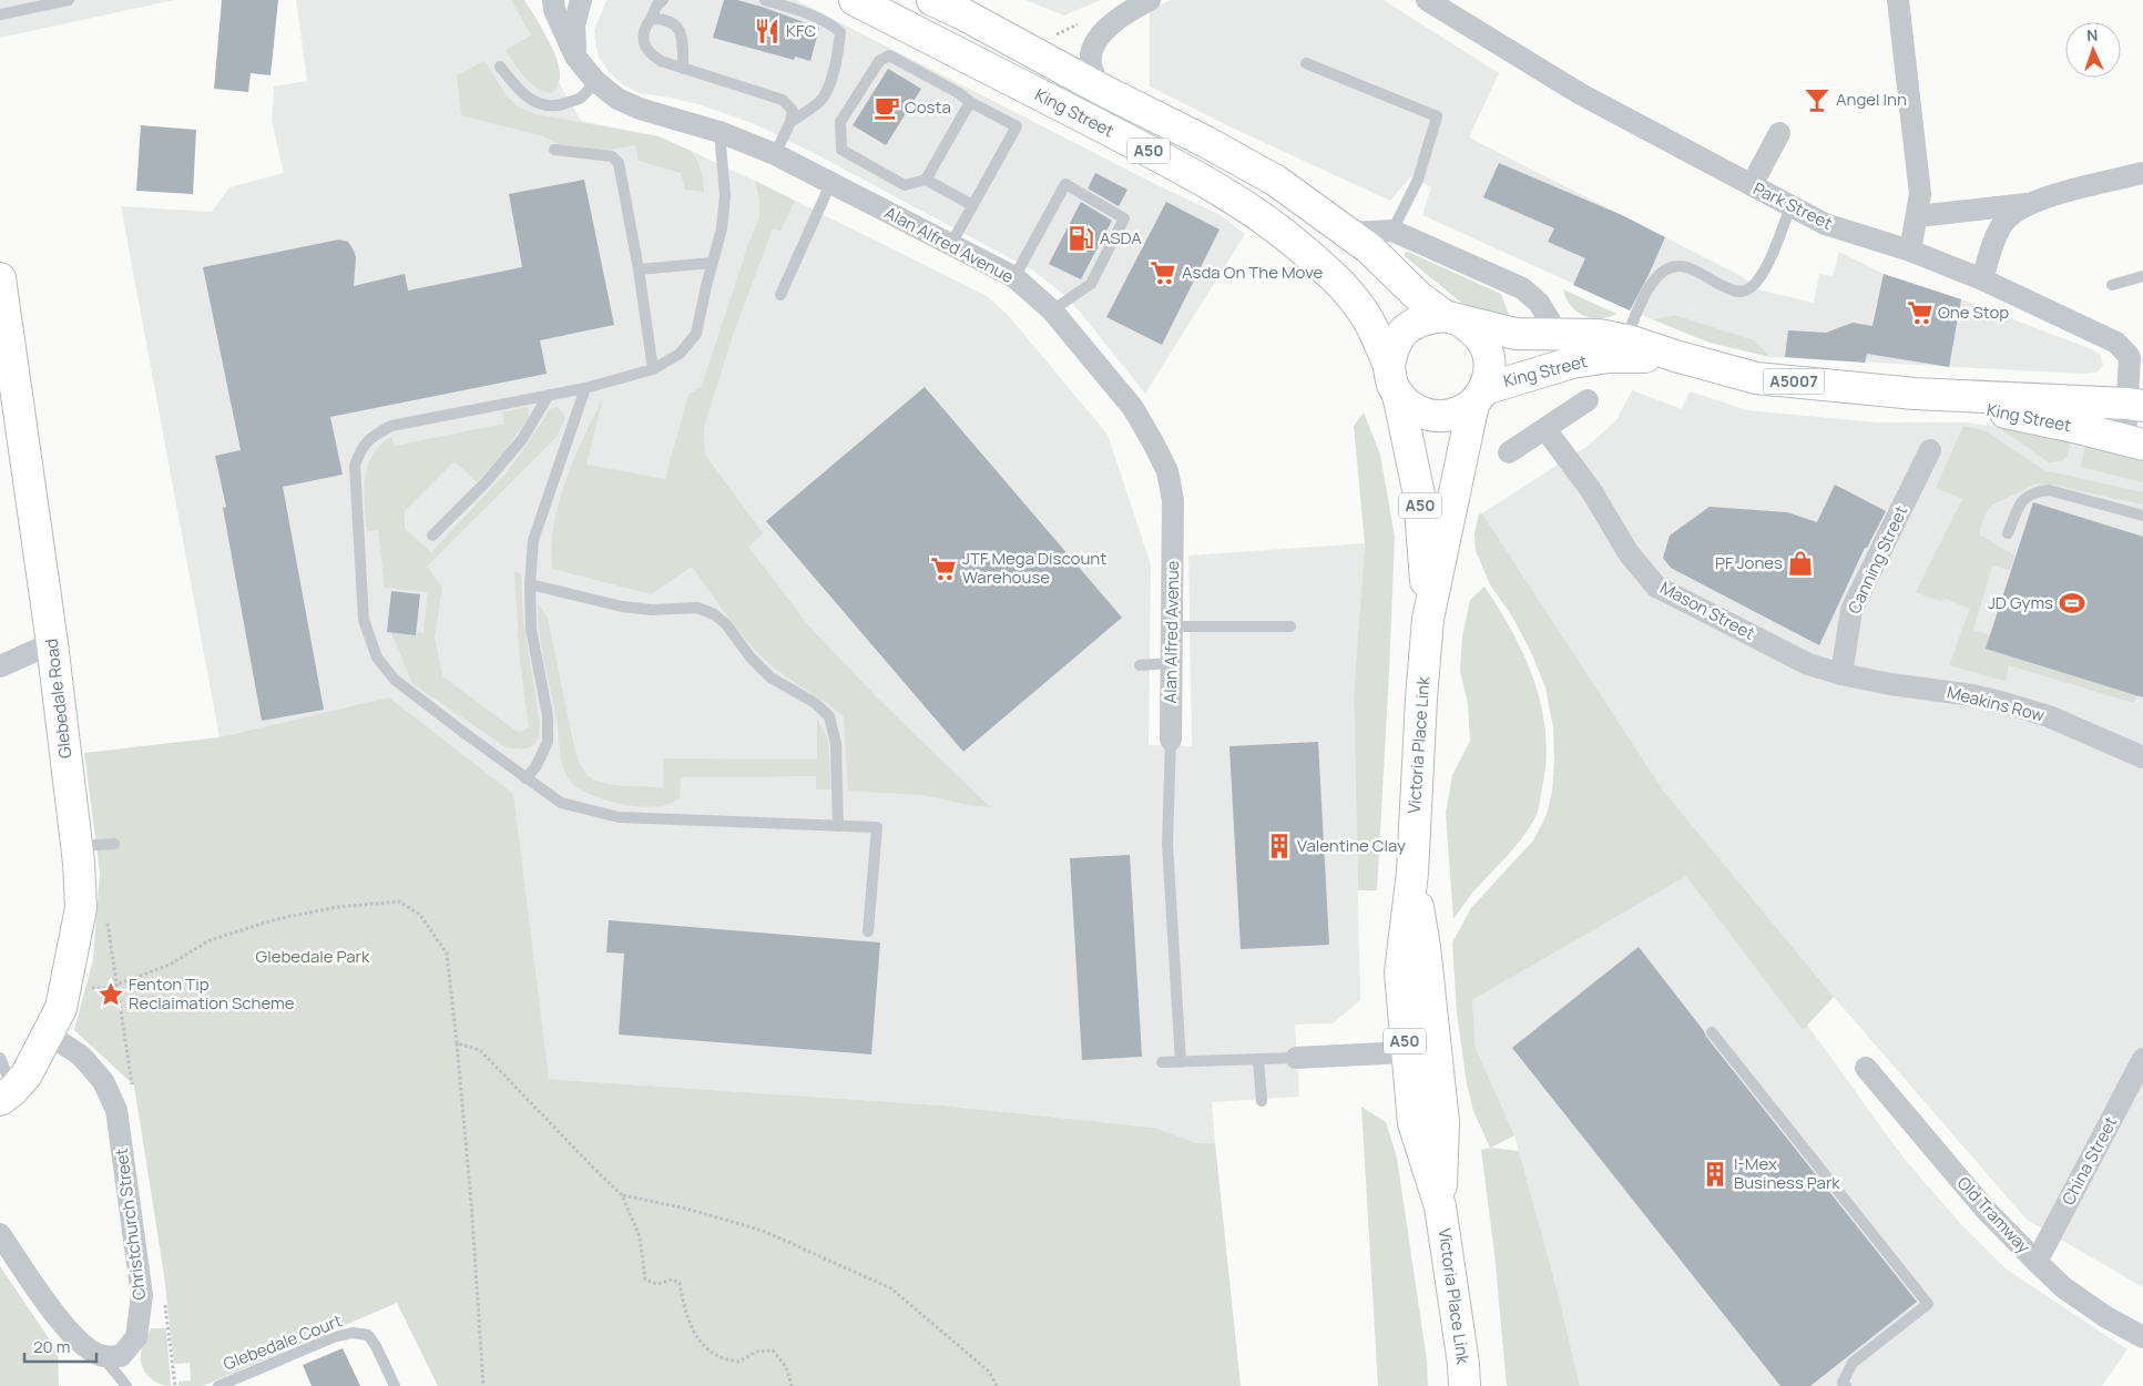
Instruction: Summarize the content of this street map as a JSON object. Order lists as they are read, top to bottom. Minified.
{"streets":{"main road":["King Street","A50","A5007","Glebedale Road","Victoria Place Link"],"street":["Park Street","Alan Alfred Avenue","Canning Street","Mason Street","Meakins Row","China Street","Old Tramway","Christchurch Street"],"lane":["Glebedale Court"]},"crossings":[["King Street","Park Street"],["King Street","Victoria Place Link"],["Canning Street","Mason Street"],["Canning Street","Meakins Row"],["Mason Street","Meakins Row"],["Glebedale Road","Christchurch Street"],["China Street","Old Tramway"]],"parks":["Glebedale Park"],"places":{"restaurant":["KFC"],"bar":["Angel Inn"],"cafe":["Costa"],"fuel station":["ASDA"],"supermarket":["Asda On The Move","One Stop","JTF Mega Discount Warehouse"],"shop":["PF Jones"],"sports":["JD Gyms"],"building":["Valentine Clay","I-Mex Business Park"],"place":["Fenton Tip Reclaimation Scheme"]},"scale_bar":"20 m","north":"top"}
